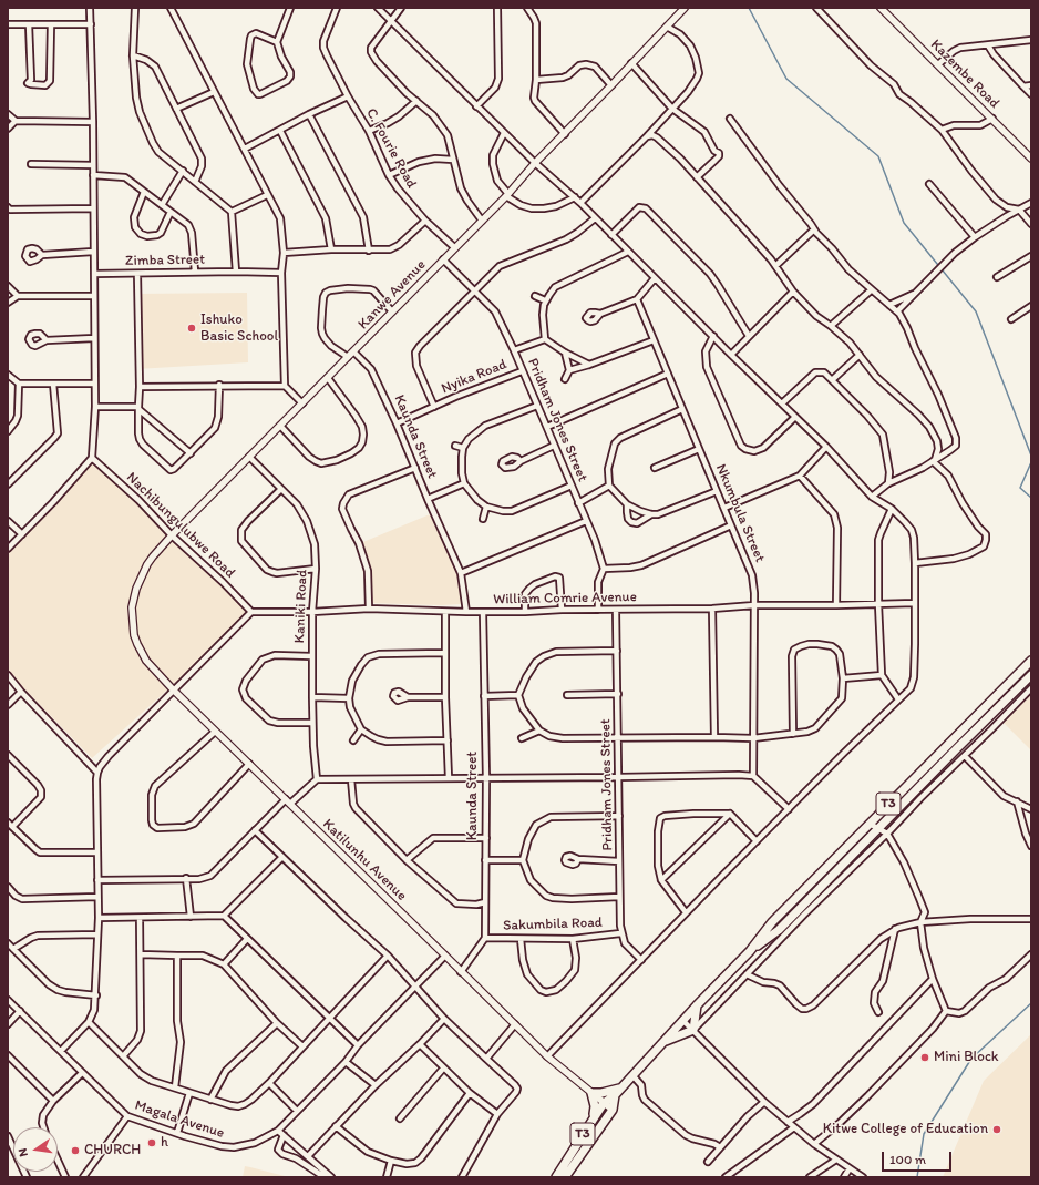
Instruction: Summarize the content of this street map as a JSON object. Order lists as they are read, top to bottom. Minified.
{"streets":{"highway":["T3"],"main road":["Kazembe Road","Kanwe Avenue","Katilunhu Avenue"],"street":["C. Fourie Road","Zimba Street","Nyika Road","Pridham Jones Street","Kaunda Street","Nkumbula Street","Nachibungulubwe Road","William Comrie Avenue","Kaniki Road","Sakumbila Road","Magala Avenue"]},"crossings":[["C. Fourie Road","Kanwe Avenue"],["Kanwe Avenue","Pridham Jones Street"],["Kanwe Avenue","Kaunda Street"],["Kanwe Avenue","Nachibungulubwe Road"],["Kanwe Avenue","Kaniki Road"],["Kanwe Avenue","Katilunhu Avenue"],["Nyika Road","Pridham Jones Street"],["Nyika Road","Kaunda Street"],["Pridham Jones Street","William Comrie Avenue"],["Pridham Jones Street","Sakumbila Road"],["Kaunda Street","William Comrie Avenue"],["Kaunda Street","Sakumbila Road"],["Nkumbula Street","William Comrie Avenue"],["Nachibungulubwe Road","William Comrie Avenue"],["William Comrie Avenue","Kaniki Road"],["T3","Katilunhu Avenue"],["Katilunhu Avenue","Magala Avenue"]],"places":["Ishuko Basic School","Mini Block","Kitwe College of Education","h","CHURCH"],"scale_bar":"100 m","north":"left"}
